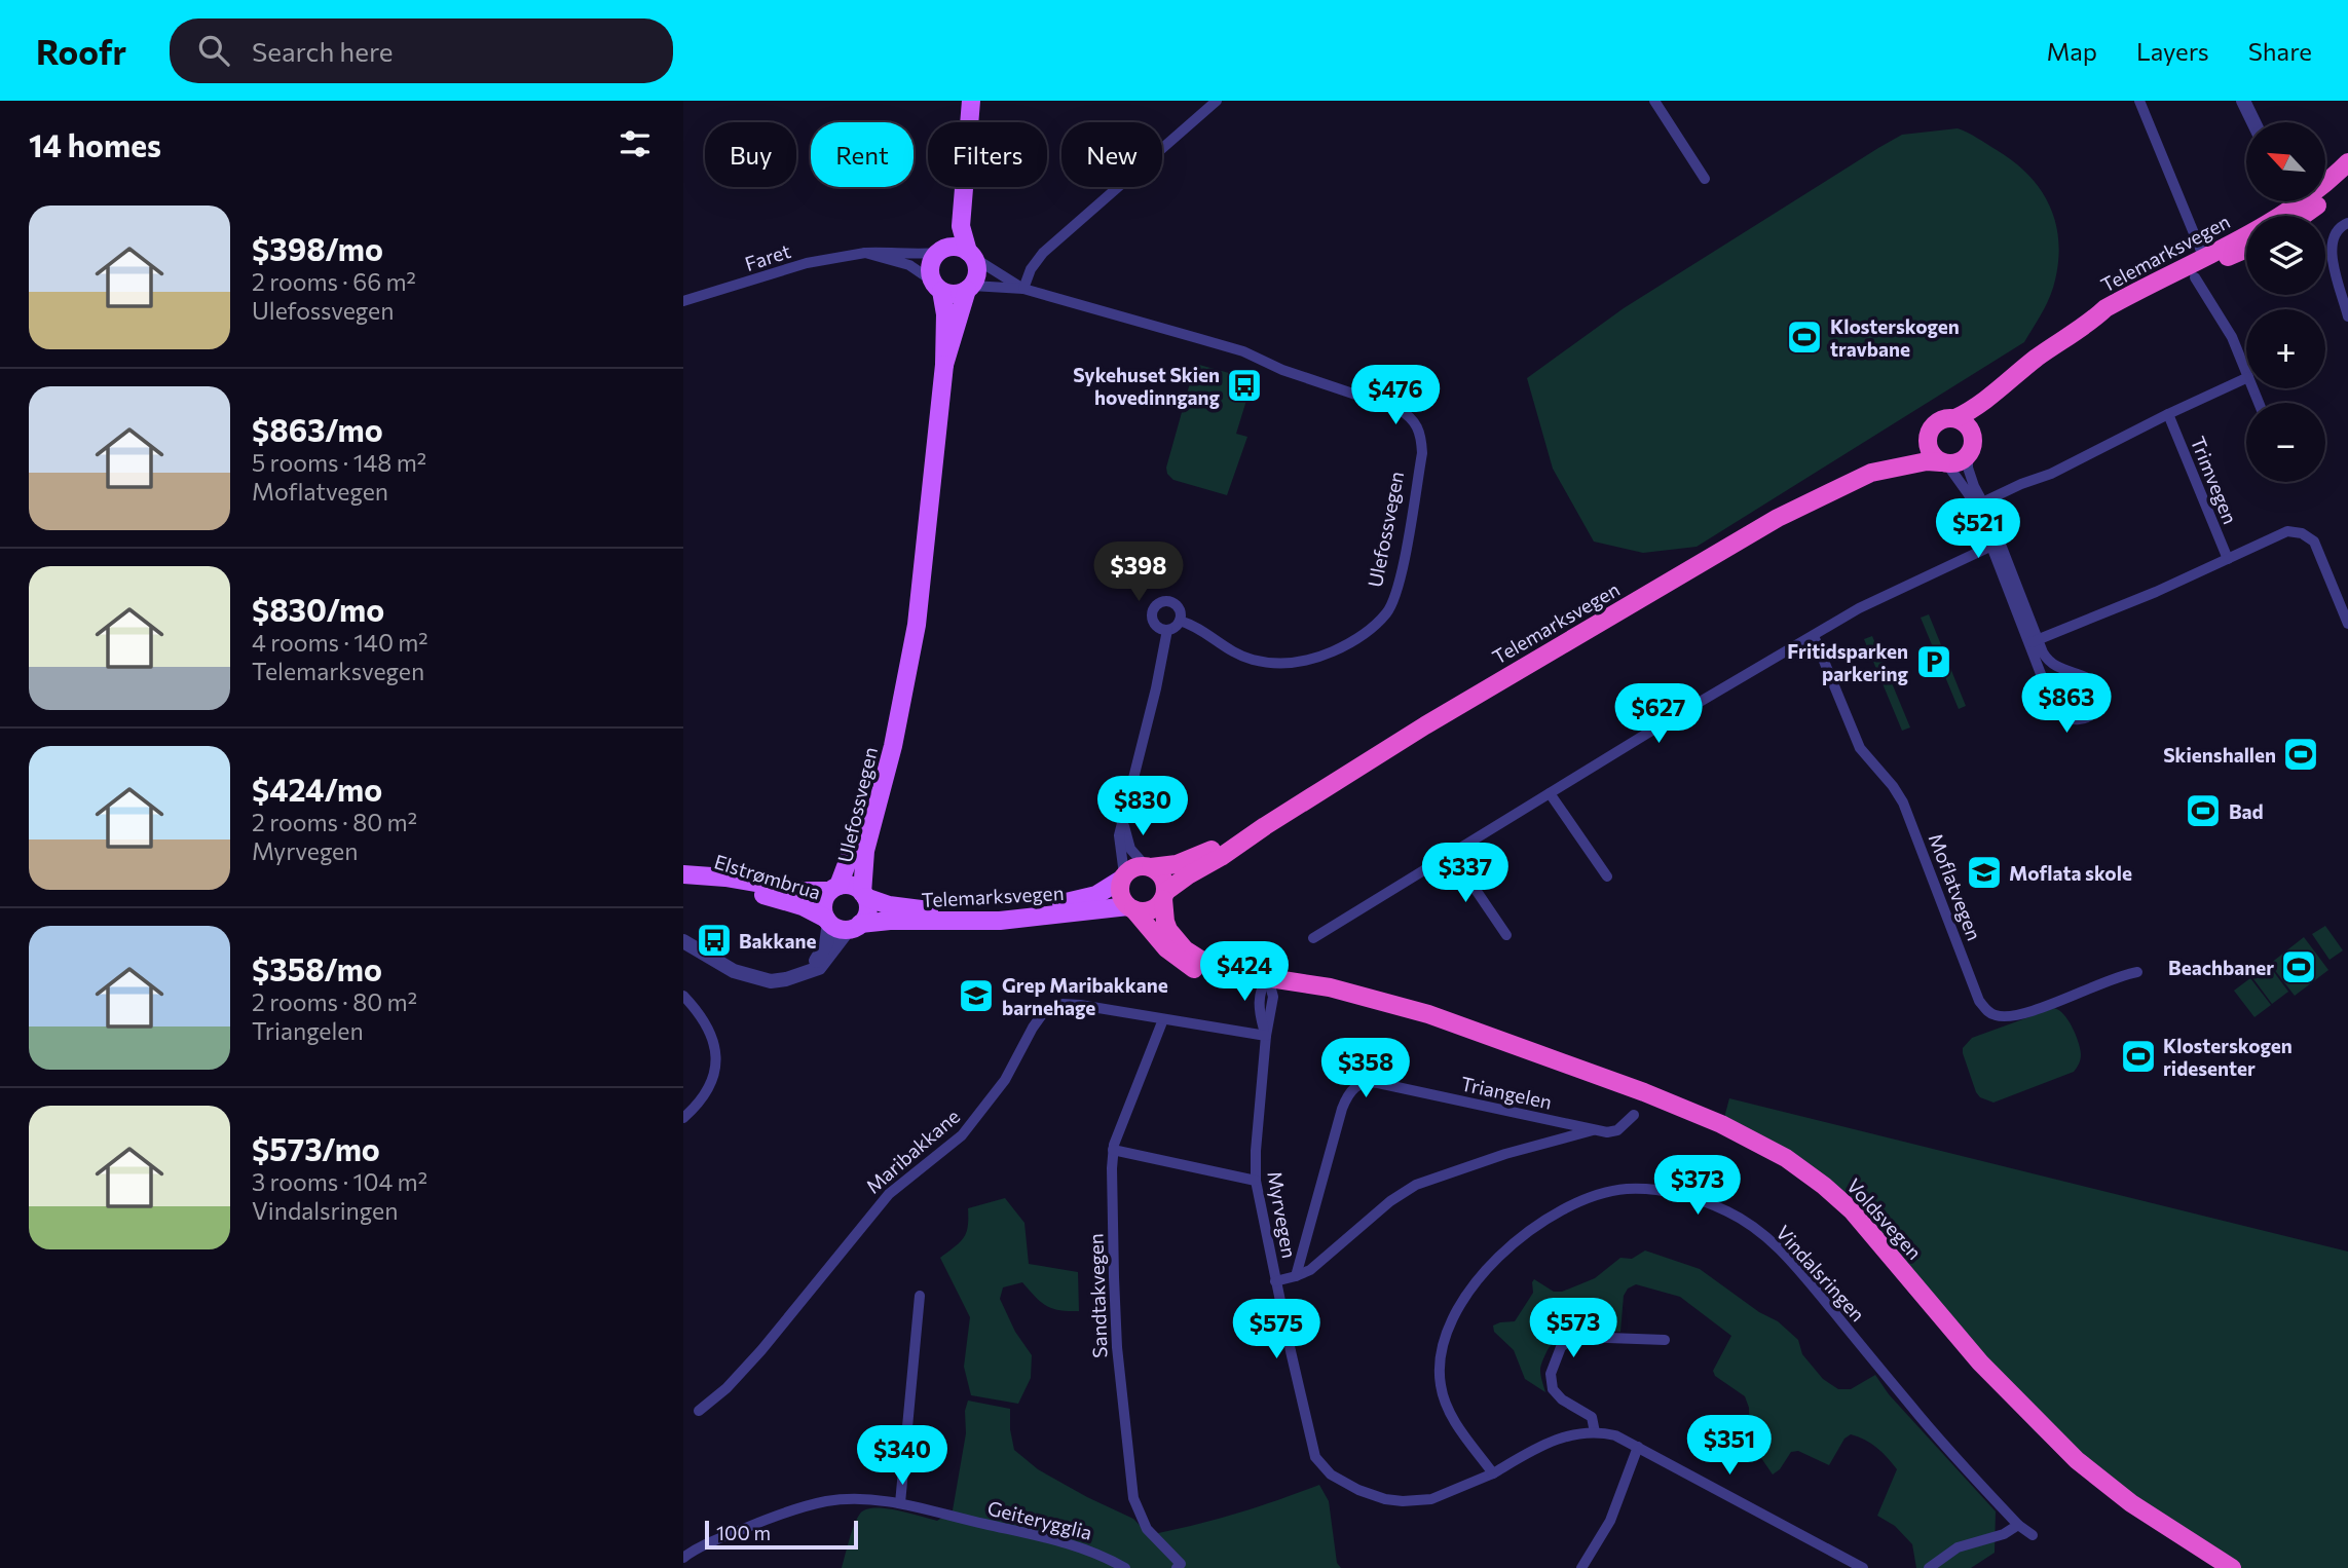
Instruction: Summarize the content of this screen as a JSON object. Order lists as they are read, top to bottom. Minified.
{"streets":{"highway":["Telemarksvegen","Voldsvegen"],"main road":["Ulefossvegen","Elstrømbrua"],"street":["Faret","Trimvegen","Moflatvegen","Triangelen","Maribakkane","Myrvegen","Vindalsringen","Sandtakvegen","Geiterygglia"]},"crossings":[["Telemarksvegen","Ulefossvegen"],["Telemarksvegen","Elstrømbrua"],["Telemarksvegen","Voldsvegen"],["Faret","Ulefossvegen"],["Ulefossvegen","Elstrømbrua"],["Triangelen","Myrvegen"],["Maribakkane","Myrvegen"],["Maribakkane","Sandtakvegen"],["Myrvegen","Voldsvegen"],["Myrvegen","Vindalsringen"]],"places":{"sports":["Klosterskogen travbane","Skienshallen","Bad","Beachbaner","Klosterskogen ridesenter"],"bus stop":["Sykehuset Skien hovedinngang","Bakkane"],"parking":["Fritidsparken parkering"],"school or university":["Moflata skole","Grep Maribakkane barnehage"]},"scale_bar":"100 m","north":"top left","page":{"header":"Roofr","search":"Search here","nav":["Map","Layers","Share"],"heading":"14 homes","map_buttons":["+","−"],"chip":["Buy","Rent","Filters","New"],"list":[{"name":"$398/mo","note":"2 rooms · 66 m² · Ulefossvegen"},{"name":"$863/mo","note":"5 rooms · 148 m² · Moflatvegen"},{"name":"$830/mo","note":"4 rooms · 140 m² · Telemarksvegen"},{"name":"$424/mo","note":"2 rooms · 80 m² · Myrvegen"},{"name":"$358/mo","note":"2 rooms · 80 m² · Triangelen"},{"name":"$573/mo","note":"3 rooms · 104 m² · Vindalsringen"}],"price":["$476","$521","$398","$863","$627","$830","$337","$424","$358","$373","$573","$575","$351","$340"],"scale":"100 m"}}
